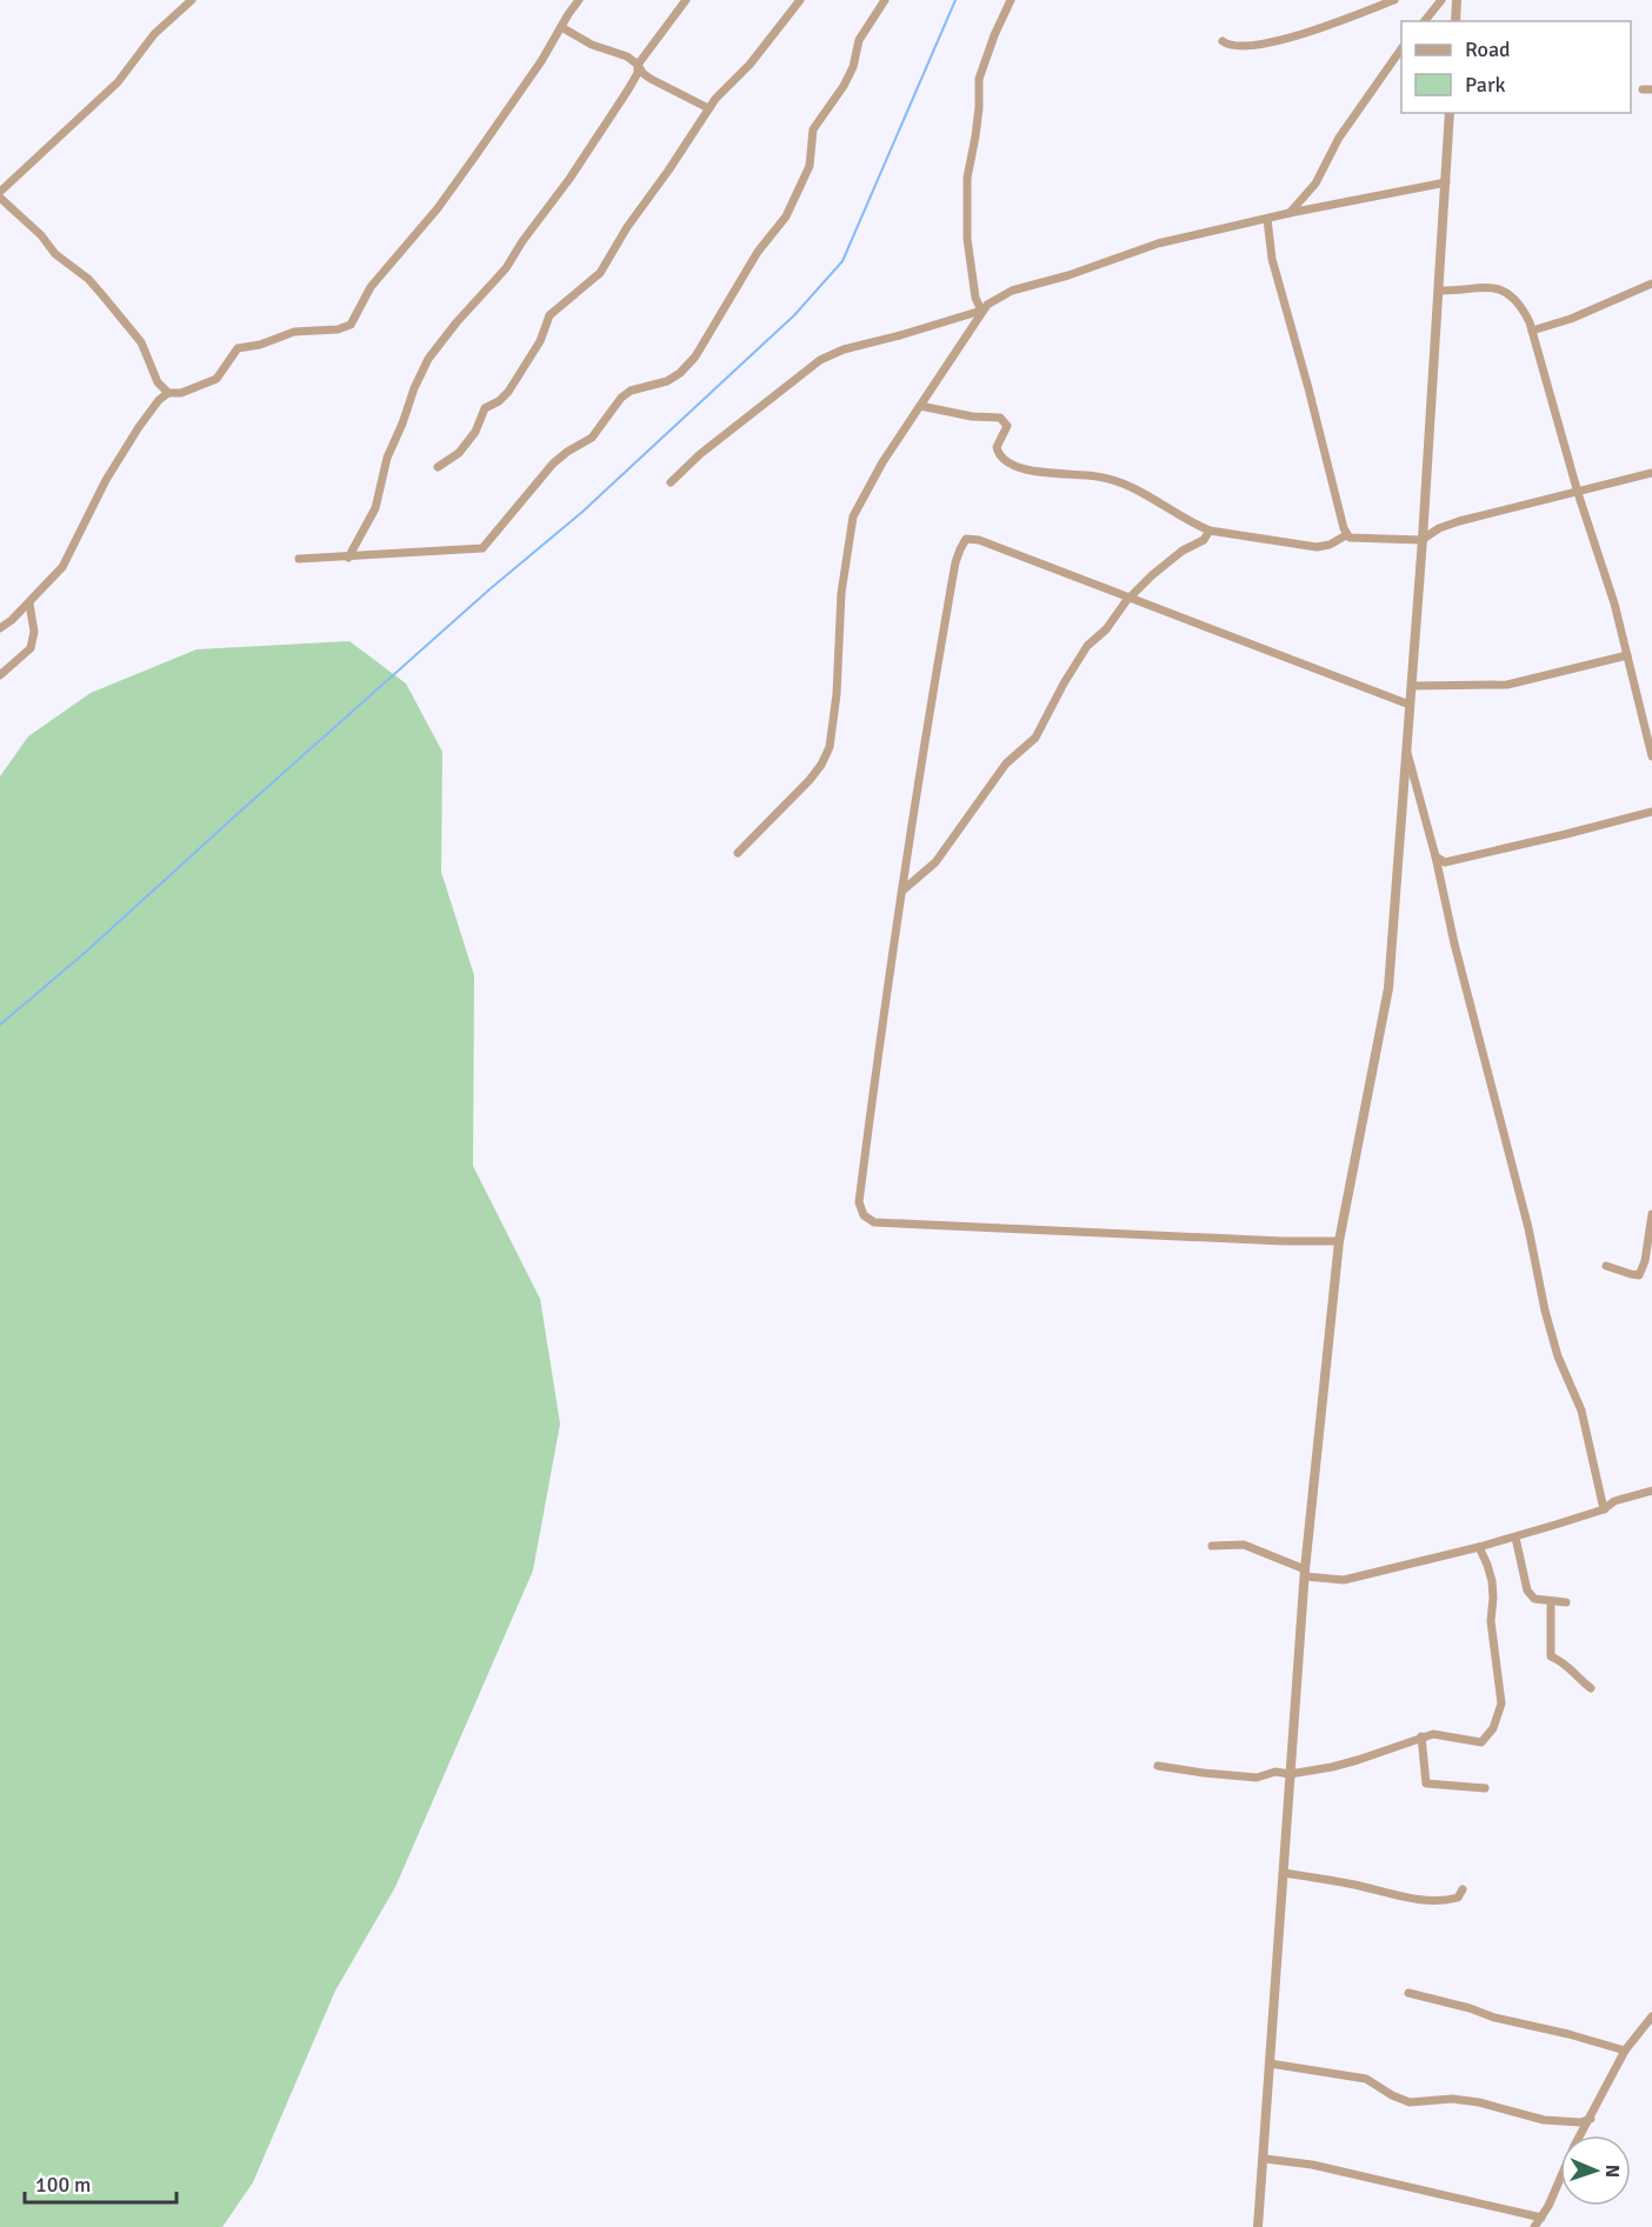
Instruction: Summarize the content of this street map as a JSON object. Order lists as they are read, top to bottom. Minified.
{"legend":["Road","Park"],"scale_bar":"100 m","north":"right"}
